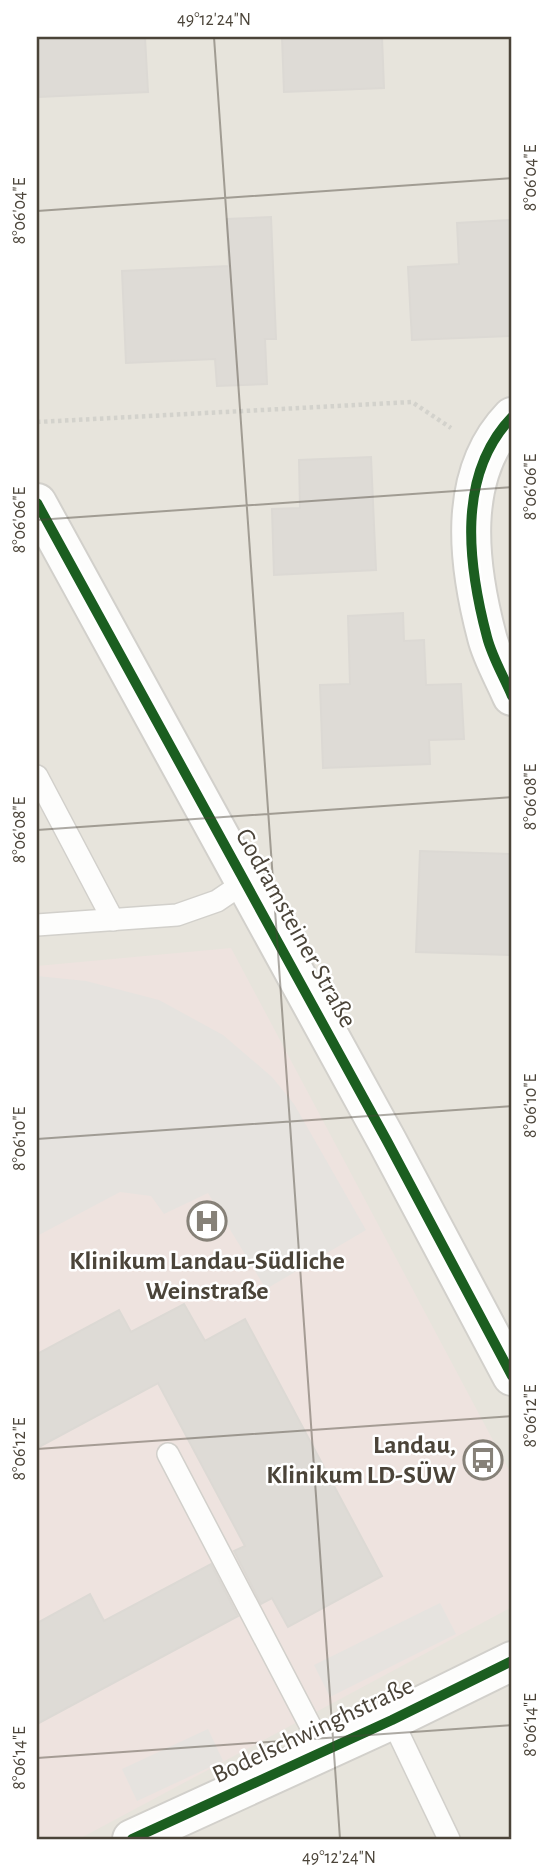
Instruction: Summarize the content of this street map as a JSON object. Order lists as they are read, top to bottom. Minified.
{"streets":{"street":["Godramsteiner Straße","Bodelschwinghstraße"]},"places":{"hospital":["Klinikum Landau-Südliche Weinstraße"],"bus stop":["Landau, Klinikum LD-SÜW"]},"coordinates":["49°12'24\"N","8°06'04\"E","8°06'06\"E","8°06'08\"E","8°06'10\"E","8°06'12\"E","8°06'14\"E"]}
